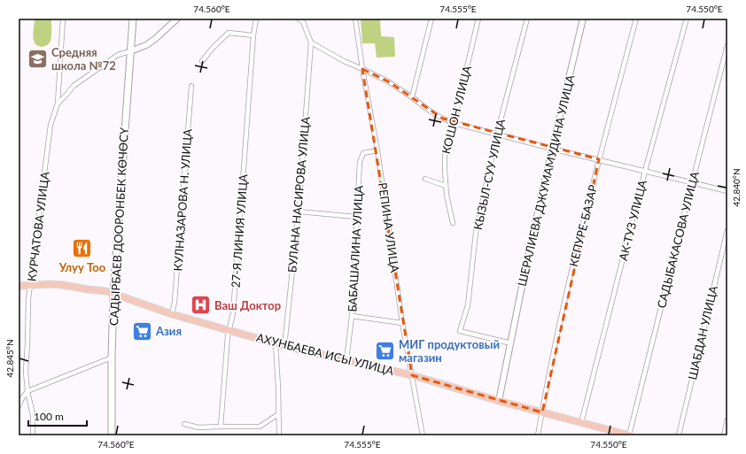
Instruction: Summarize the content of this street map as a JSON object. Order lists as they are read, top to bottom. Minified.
{"streets":{"main road":["САДЫРБАЕВ ДООРОНБЕК КӨЧӨСҮ","АХУНБАЕВА ИСЫ УЛИЦА"],"street":["КОШОН УЛИЦА","КЫЗЫЛ-СУУ УЛИЦА","ШЕРАЛИЕВА ДЖУМАМУДИНА УЛИЦА","БУЛАНА НАСИРОВА УЛИЦА","КУЛНАЗАРОВА Н. УЛИЦА","АК-ТУЗ УЛИЦА","КЕПУРЕ-БАЗАР","КУРЧАТОВА УЛИЦА","РЕПИНА УЛИЦА","27-Я ЛИНИЯ УЛИЦА","САДЫБАКАСОВА УЛИЦА","БАБАШАЛИНА УЛИЦА","ШАБДАН УЛИЦА"]},"crossings":[["КЫЗЫЛ-СУУ УЛИЦА","ШЕРАЛИЕВА ДЖУМАМУДИНА УЛИЦА"],["ШЕРАЛИЕВА ДЖУМАМУДИНА УЛИЦА","АХУНБАЕВА ИСЫ УЛИЦА"],["БУЛАНА НАСИРОВА УЛИЦА","АХУНБАЕВА ИСЫ УЛИЦА"],["КУЛНАЗАРОВА Н. УЛИЦА","АХУНБАЕВА ИСЫ УЛИЦА"],["АК-ТУЗ УЛИЦА","АХУНБАЕВА ИСЫ УЛИЦА"],["КЕПУРЕ-БАЗАР","АХУНБАЕВА ИСЫ УЛИЦА"],["КУРЧАТОВА УЛИЦА","АХУНБАЕВА ИСЫ УЛИЦА"],["САДЫРБАЕВ ДООРОНБЕК КӨЧӨСҮ","АХУНБАЕВА ИСЫ УЛИЦА"],["РЕПИНА УЛИЦА","БАБАШАЛИНА УЛИЦА"],["РЕПИНА УЛИЦА","АХУНБАЕВА ИСЫ УЛИЦА"],["27-Я ЛИНИЯ УЛИЦА","АХУНБАЕВА ИСЫ УЛИЦА"],["САДЫБАКАСОВА УЛИЦА","АХУНБАЕВА ИСЫ УЛИЦА"],["БАБАШАЛИНА УЛИЦА","АХУНБАЕВА ИСЫ УЛИЦА"]],"places":{"school or university":["Средняя школа №72"],"restaurant":["Улуу Тоо"],"hospital":["Ваш Доктор"],"supermarket":["Азия","МИГ продуктовый магазин"]},"scale_bar":"100 m","coordinates":["74.560°E","74.555°E","74.550°E","42.840°N","42.845°N"]}
